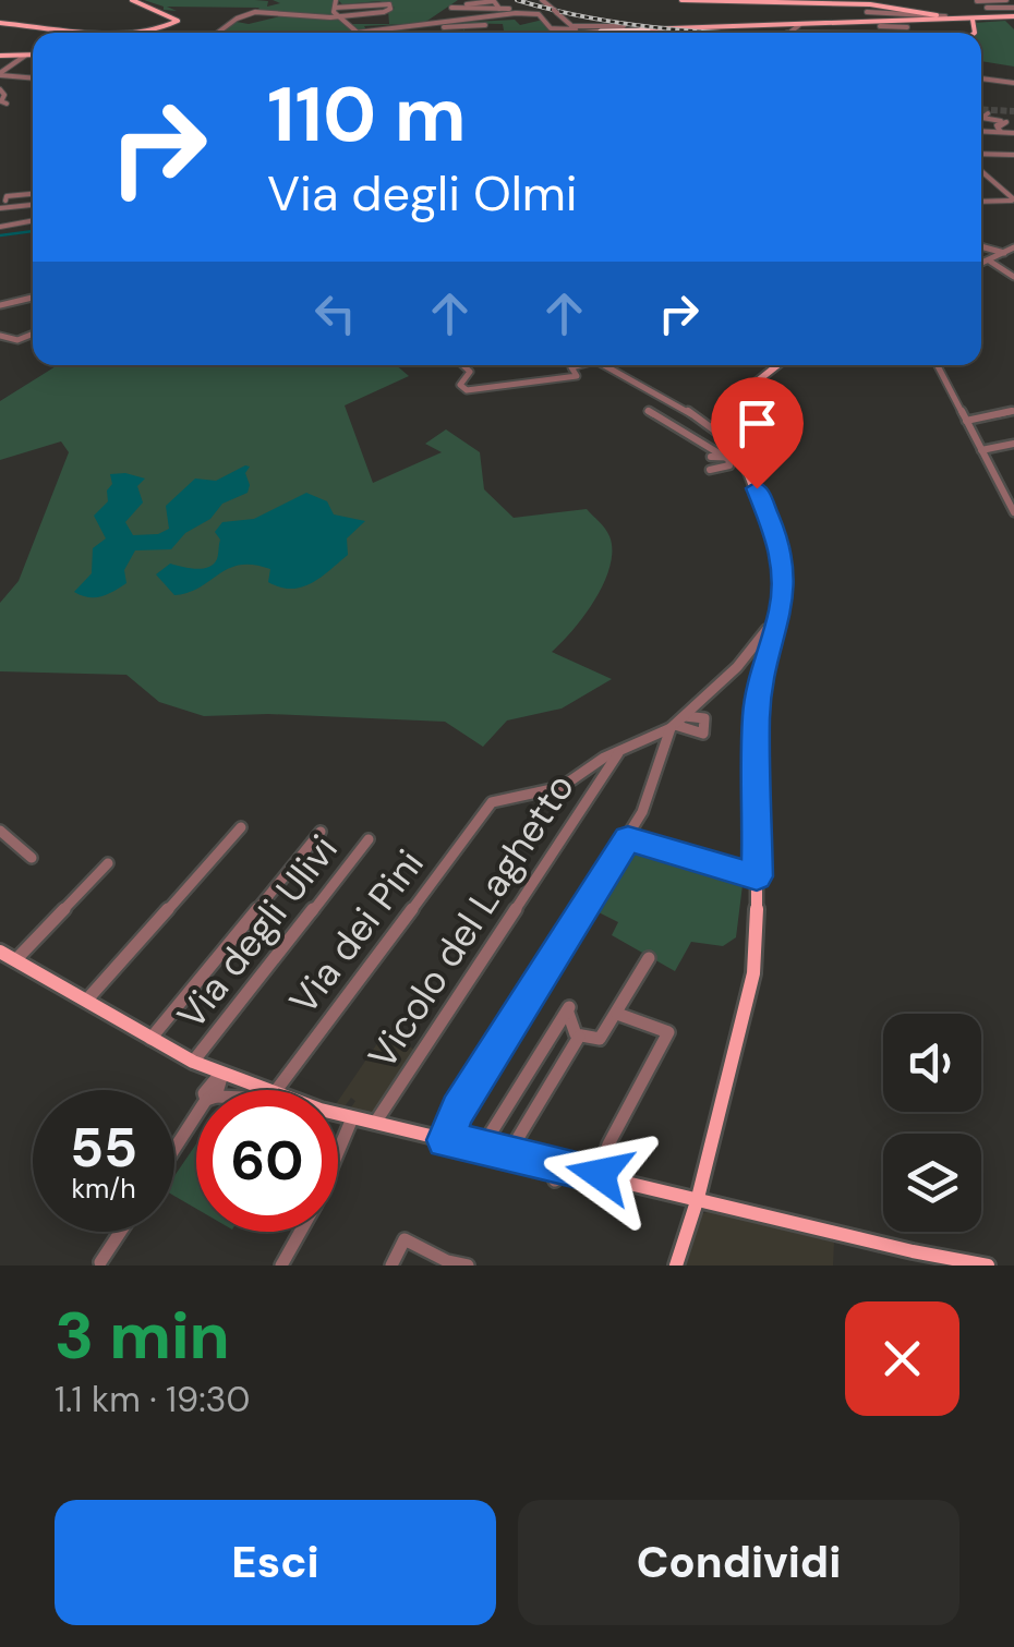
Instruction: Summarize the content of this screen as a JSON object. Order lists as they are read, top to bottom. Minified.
{"streets":{"street":["Vicolo del Laghetto","Via degli Ulivi","Via dei Pini"]},"crossings":[["Vicolo del Laghetto","Via dei Pini"]],"page":{"turn":["110 m","Via degli Olmi"],"speed":"55 km/h","limit":"60","heading":["3 min","1.1 km · 19:30"],"buttons":["Esci","Condividi"]}}
